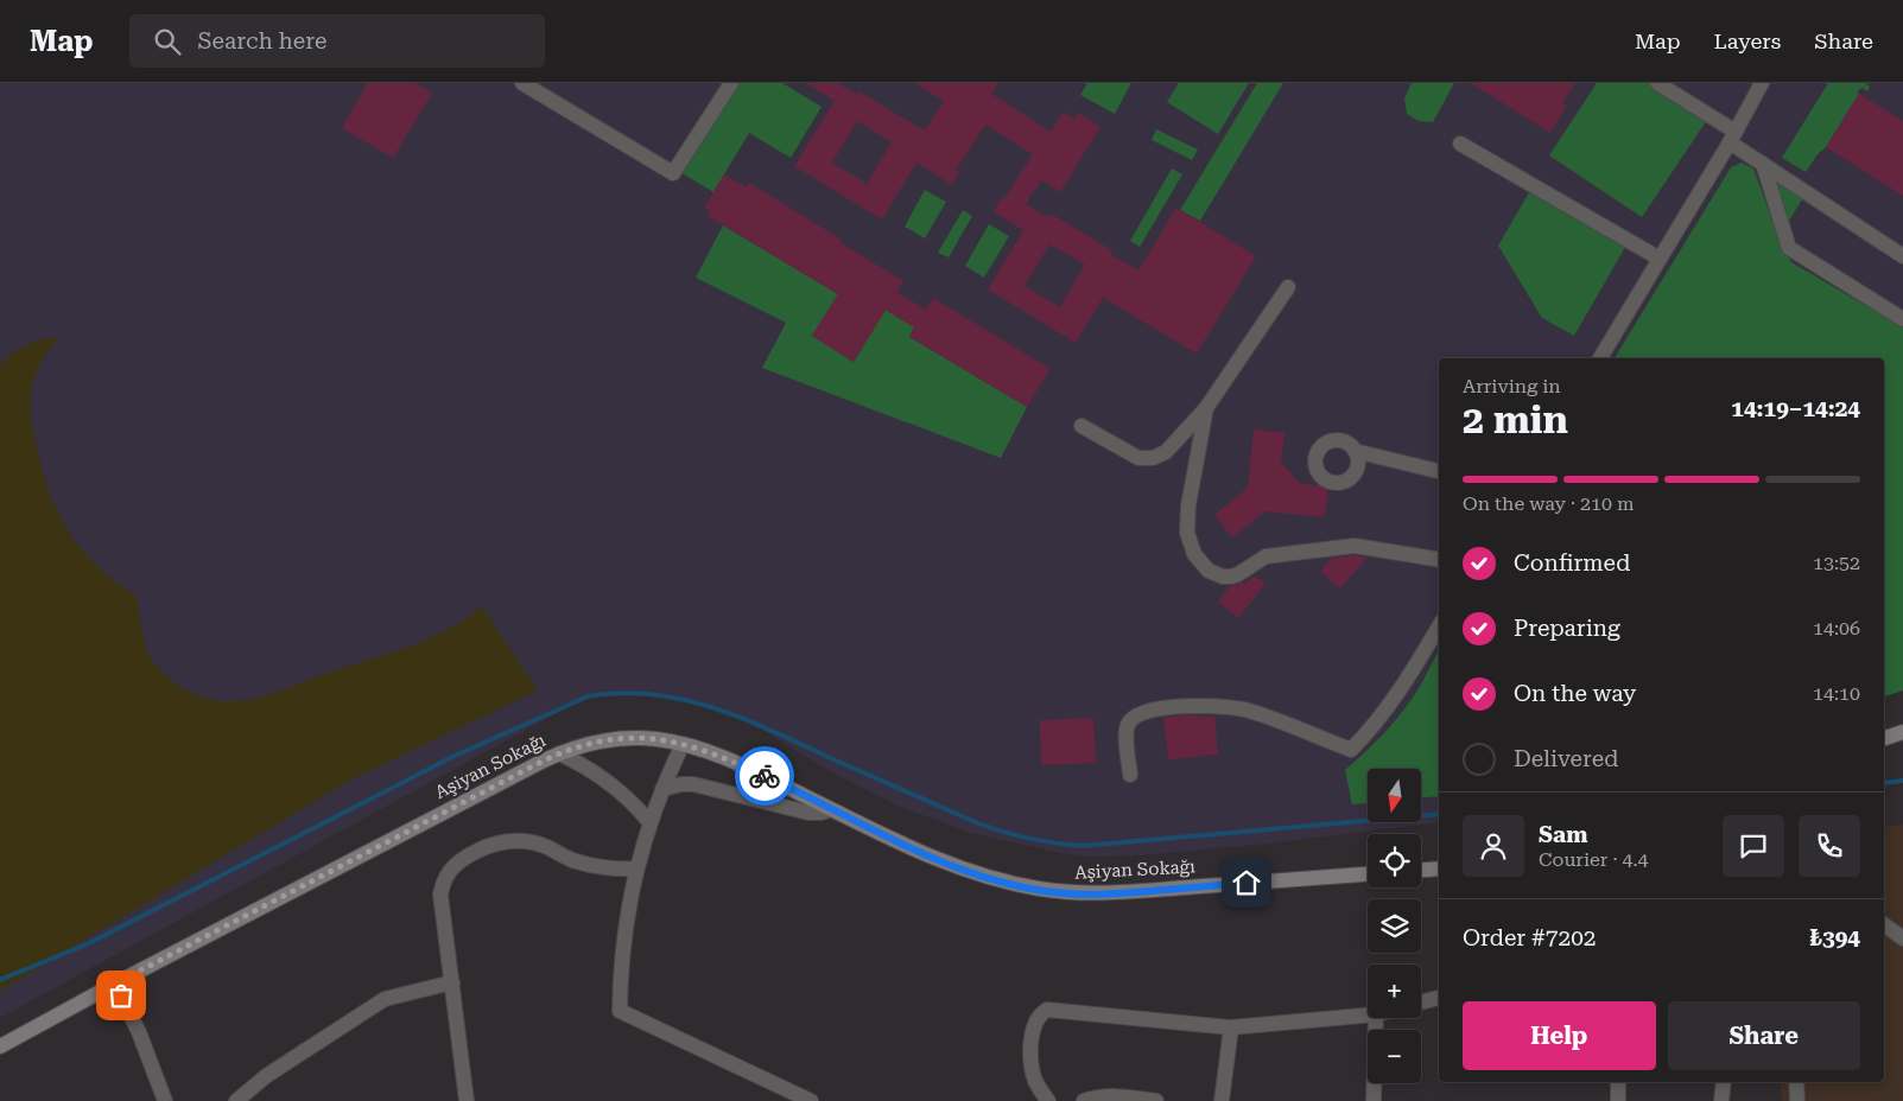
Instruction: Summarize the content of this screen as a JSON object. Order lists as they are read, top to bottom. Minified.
{"streets":{"street":["Aşiyan Sokağı"]},"north":"bottom","page":{"header":"Map","search":"Search here","nav":["Map","Layers","Share"],"heading":["2 min","Arriving in","14:19–14:24"],"panel":["Sam","Courier · 4.4","Order #7202","₺394"],"bar":"On the way · 210 m","list":[["Confirmed","13:52"],["Preparing","14:06"],["On the way","14:10"],"Delivered"],"map_buttons":["+","−"],"buttons":["Help","Share"]}}
